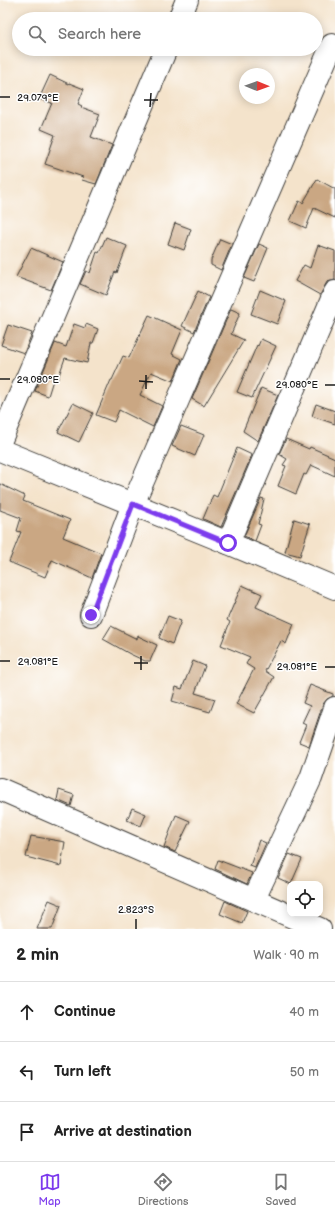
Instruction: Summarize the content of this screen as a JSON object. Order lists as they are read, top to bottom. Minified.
{"north":"right","page":{"search":"Search here","heading":["2 min","Walk · 90 m"],"list":[["Continue","40 m"],["Turn left","50 m"],"Arrive at destination"],"nav":["Map","Directions","Saved"]},"coordinates":["29.079°E","29.080°E","29.081°E","2.823°S"]}
